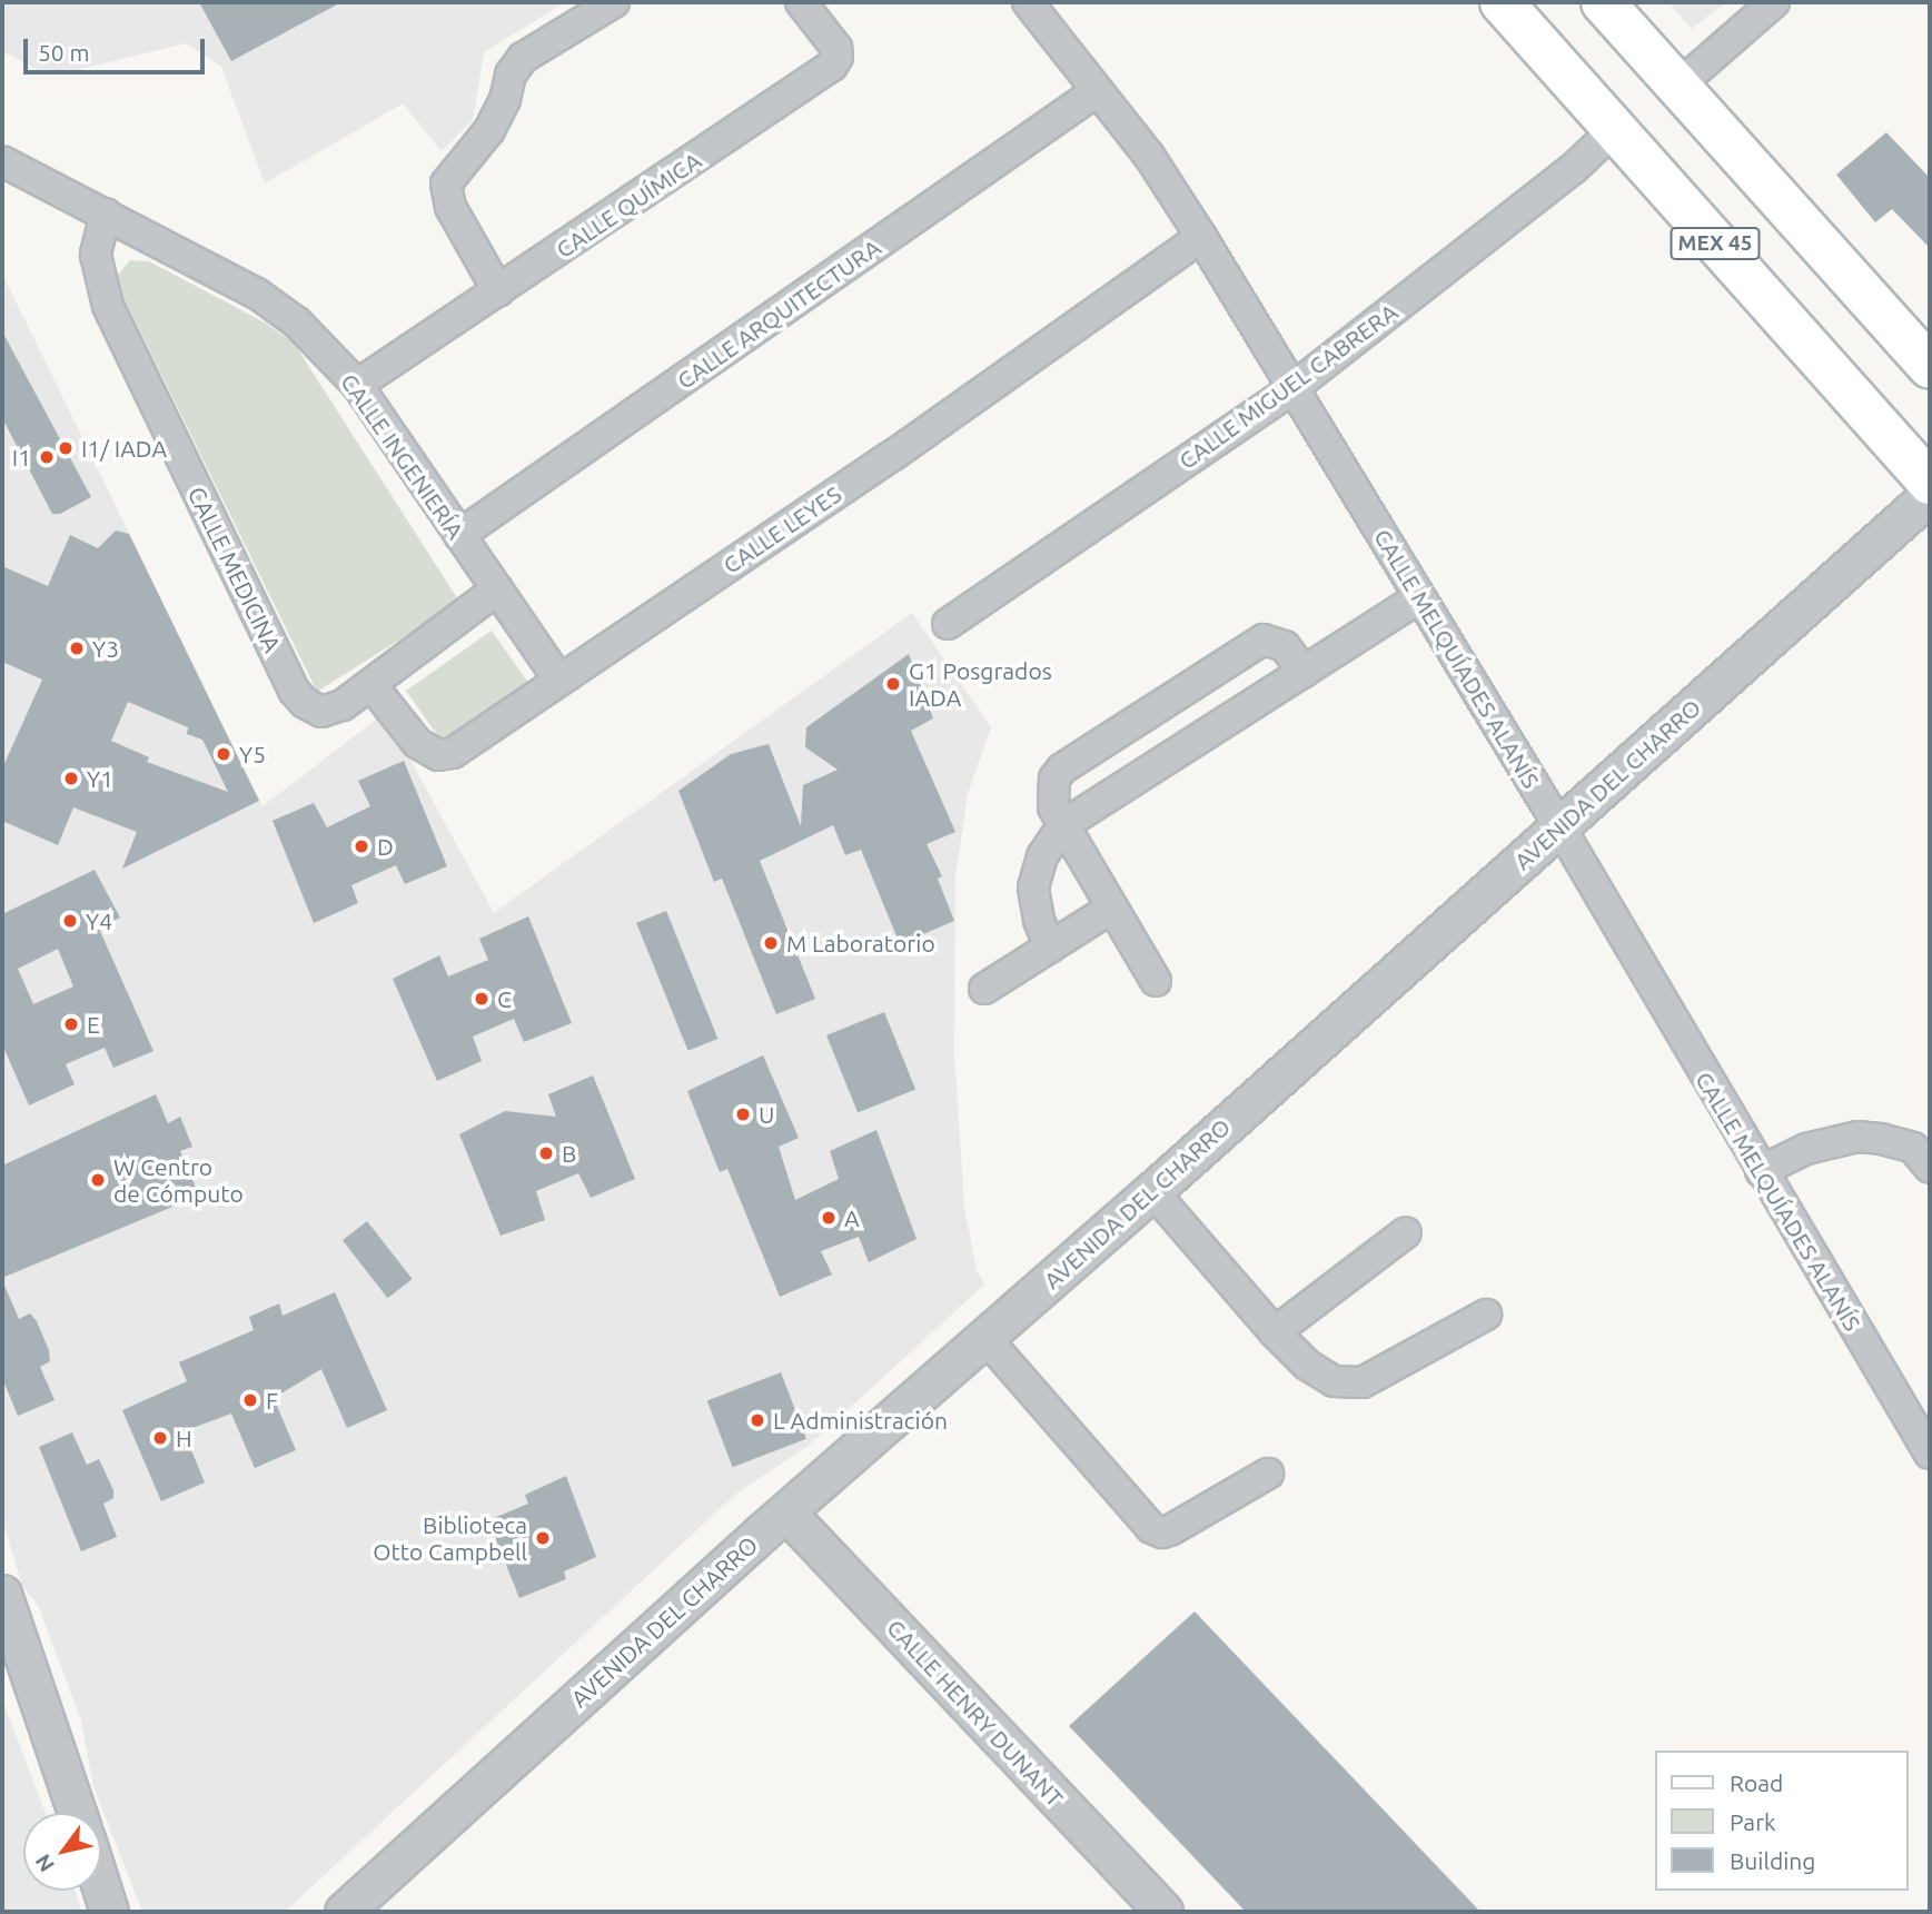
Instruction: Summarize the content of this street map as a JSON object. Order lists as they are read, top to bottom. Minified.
{"streets":{"main road":["MEX 45"],"street":["CALLE QUÍMICA","CALLE ARQUITECTURA","CALLE MIGUEL CABRERA","CALLE INGENIERÍA","CALLE LEYES","CALLE MEDICINA","CALLE MELQUÍADES ALANÍS","AVENIDA DEL CHARRO","CALLE HENRY DUNANT"]},"crossings":[["CALLE QUÍMICA","CALLE INGENIERÍA"],["MEX 45","CALLE MIGUEL CABRERA"],["CALLE ARQUITECTURA","CALLE INGENIERÍA"],["CALLE ARQUITECTURA","CALLE MELQUÍADES ALANÍS"],["CALLE MIGUEL CABRERA","CALLE MELQUÍADES ALANÍS"],["CALLE INGENIERÍA","CALLE LEYES"],["CALLE INGENIERÍA","CALLE MEDICINA"],["CALLE LEYES","CALLE MEDICINA"],["CALLE LEYES","CALLE MELQUÍADES ALANÍS"],["CALLE MELQUÍADES ALANÍS","AVENIDA DEL CHARRO"],["AVENIDA DEL CHARRO","CALLE HENRY DUNANT"]],"places":["I1/ IADA","I1","Y3","G1 Posgrados IADA","Y5","Y1","D","Y4","M Laboratorio","C","E","U","B","W Centro de Cómputo","A","F","L Administración","H","Biblioteca Otto Campbell"],"legend":["Road","Park","Building"],"scale_bar":"50 m","north":"bottom left"}
